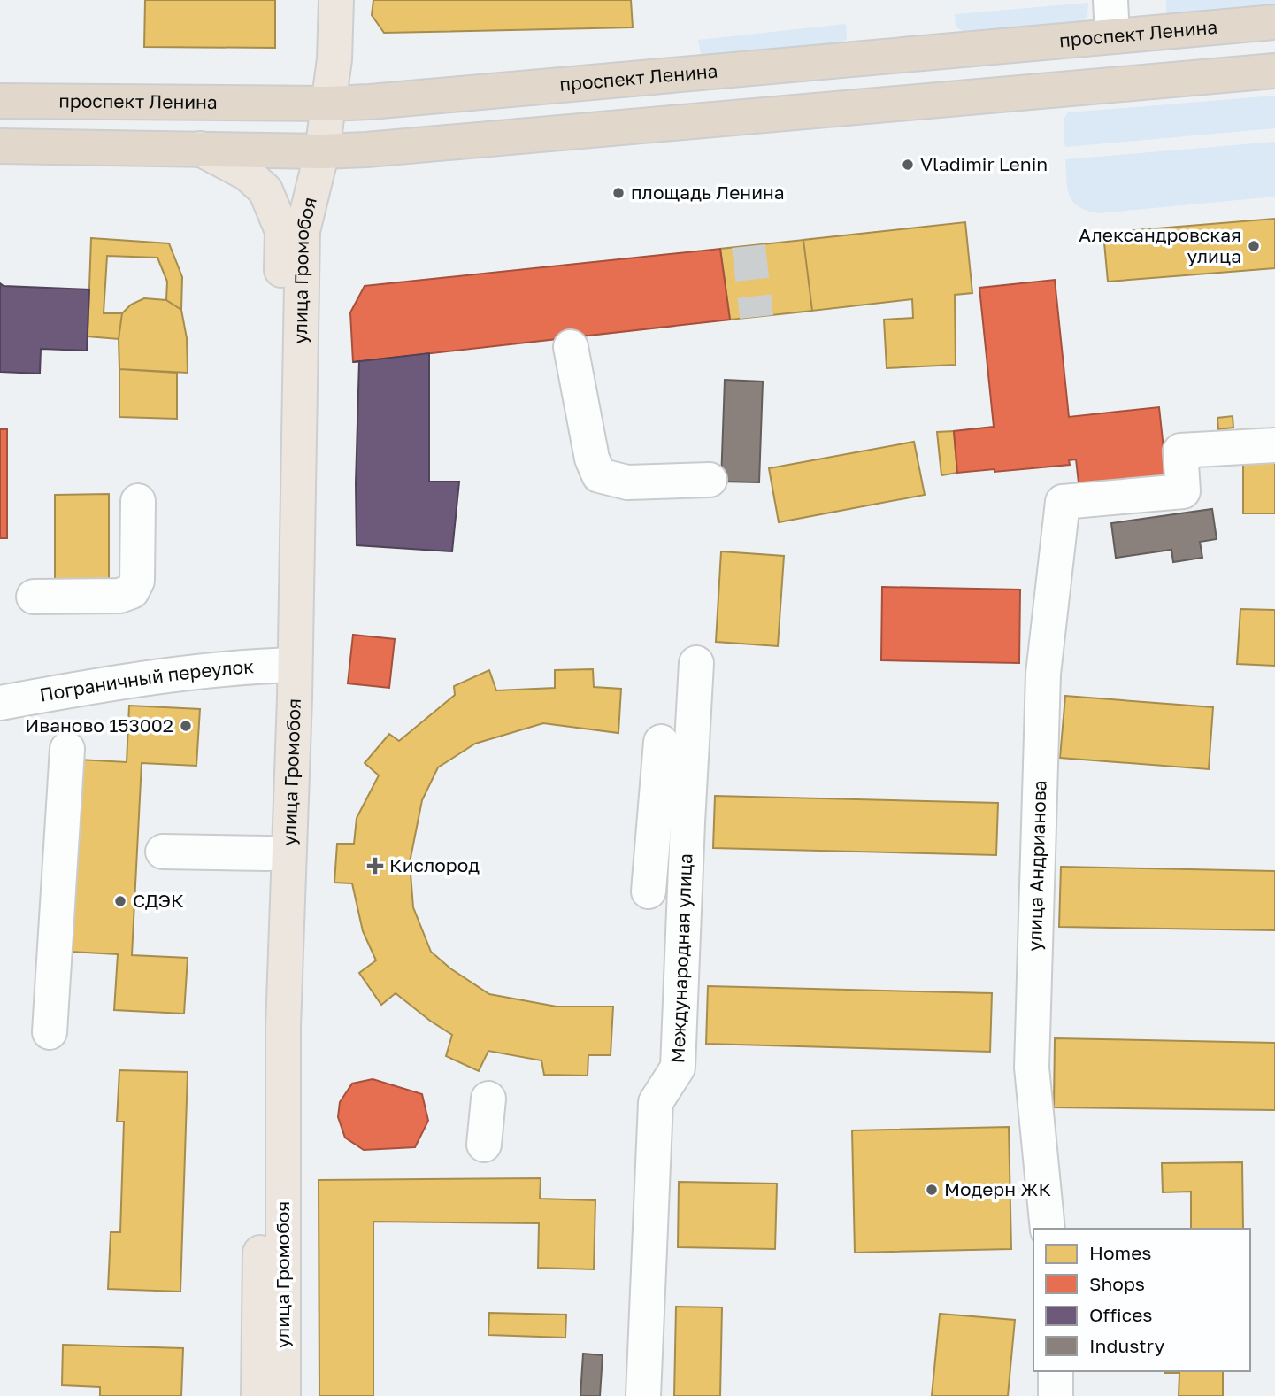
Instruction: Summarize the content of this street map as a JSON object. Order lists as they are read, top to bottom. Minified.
{"streets":{"highway":["проспект Ленина"],"main road":["улица Громобоя"],"street":["Пограничный переулок","улица Андрианова","Международная улица"]},"crossings":[["проспект Ленина","улица Громобоя"],["улица Громобоя","Пограничный переулок"]],"places":{"other":["Vladimir Lenin","площадь Ленина","Александровская улица","Иваново 153002","СДЭК","Модерн ЖК"],"health":["Кислород"]},"legend":["Homes","Shops","Offices","Industry"]}
